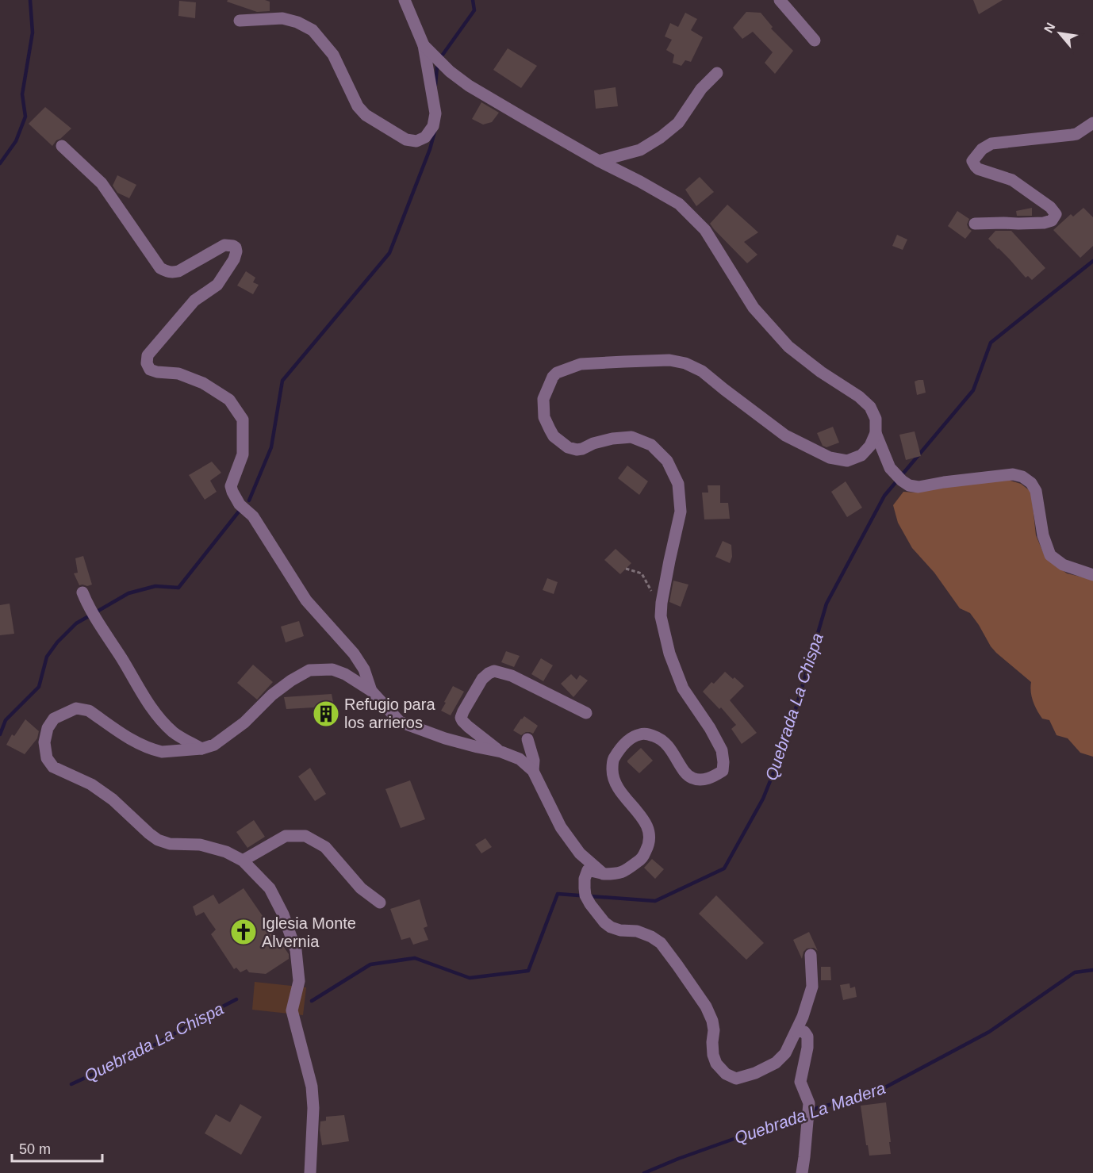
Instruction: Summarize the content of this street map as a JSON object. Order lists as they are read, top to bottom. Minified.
{"water":["Quebrada La Chispa","Quebrada La Madera"],"places":{"building":["Refugio para los arrieros"],"church":["Iglesia Monte Alvernia"]},"scale_bar":"50 m","north":"top left"}
